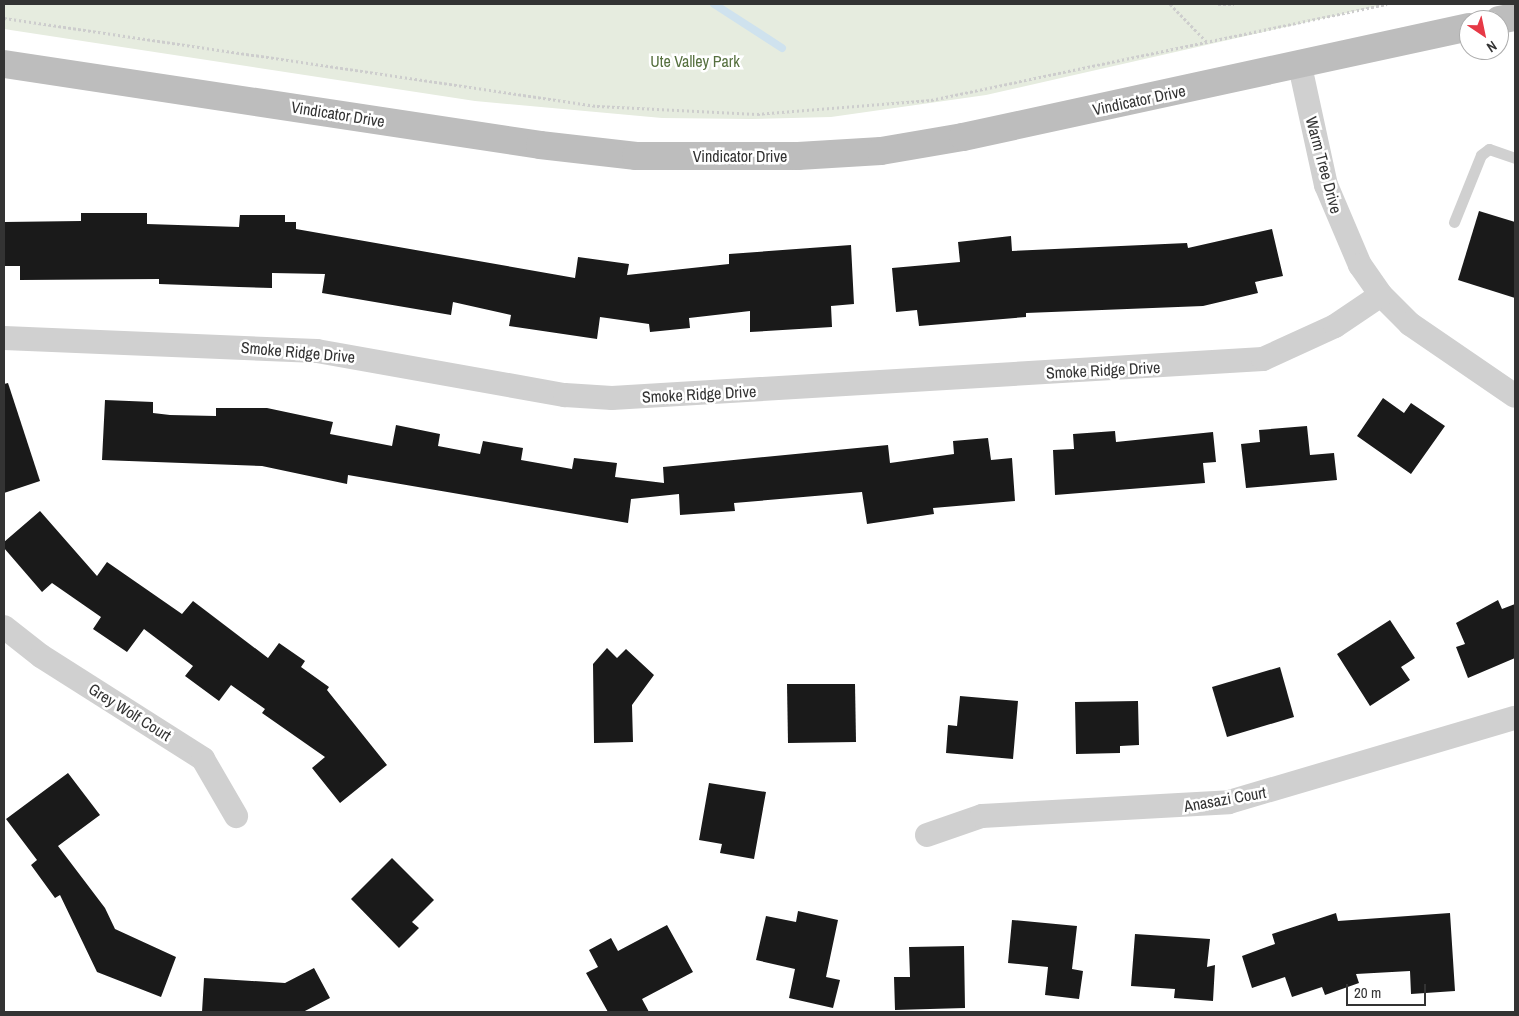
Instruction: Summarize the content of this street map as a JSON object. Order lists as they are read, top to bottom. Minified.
{"streets":{"main road":["Vindicator Drive"],"street":["Warm Tree Drive","Smoke Ridge Drive","Grey Wolf Court","Anasazi Court"]},"crossings":[["Vindicator Drive","Warm Tree Drive"],["Warm Tree Drive","Smoke Ridge Drive"]],"parks":["Ute Valley Park"],"scale_bar":"20 m","north":"bottom right"}
